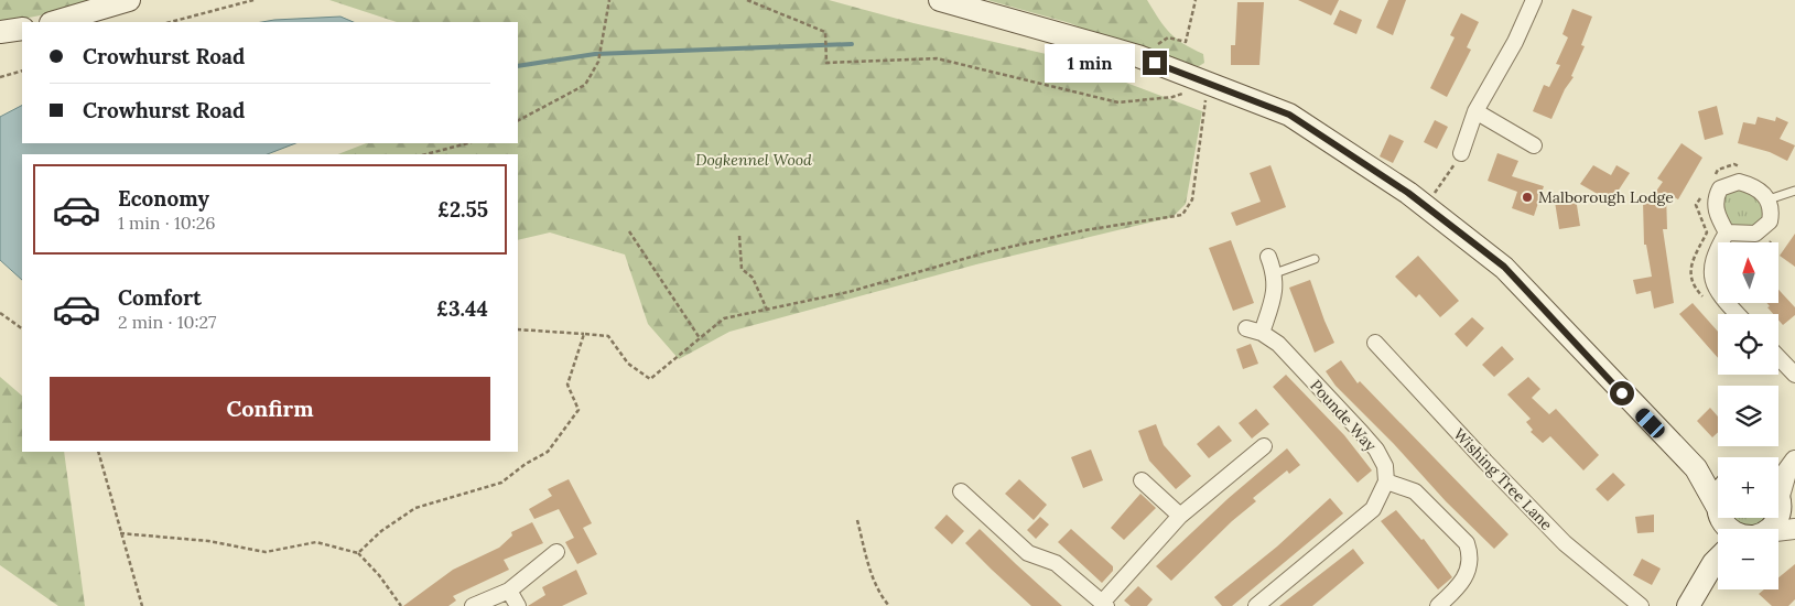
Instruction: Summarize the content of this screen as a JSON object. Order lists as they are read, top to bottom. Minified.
{"streets":{"street":["Pounde Way","Wishing Tree Lane"]},"parks":["Dogkennel Wood"],"places":["Malborough Lodge"],"north":"top","page":{"banner":["Crowhurst Road","Crowhurst Road"],"bubble":"1 min","list":[{"name":"Economy","note":"1 min · 10:26","value":"£2.55"},{"name":"Comfort","note":"2 min · 10:27","value":"£3.44"}],"map_buttons":["+","−"],"buttons":"Confirm"}}
